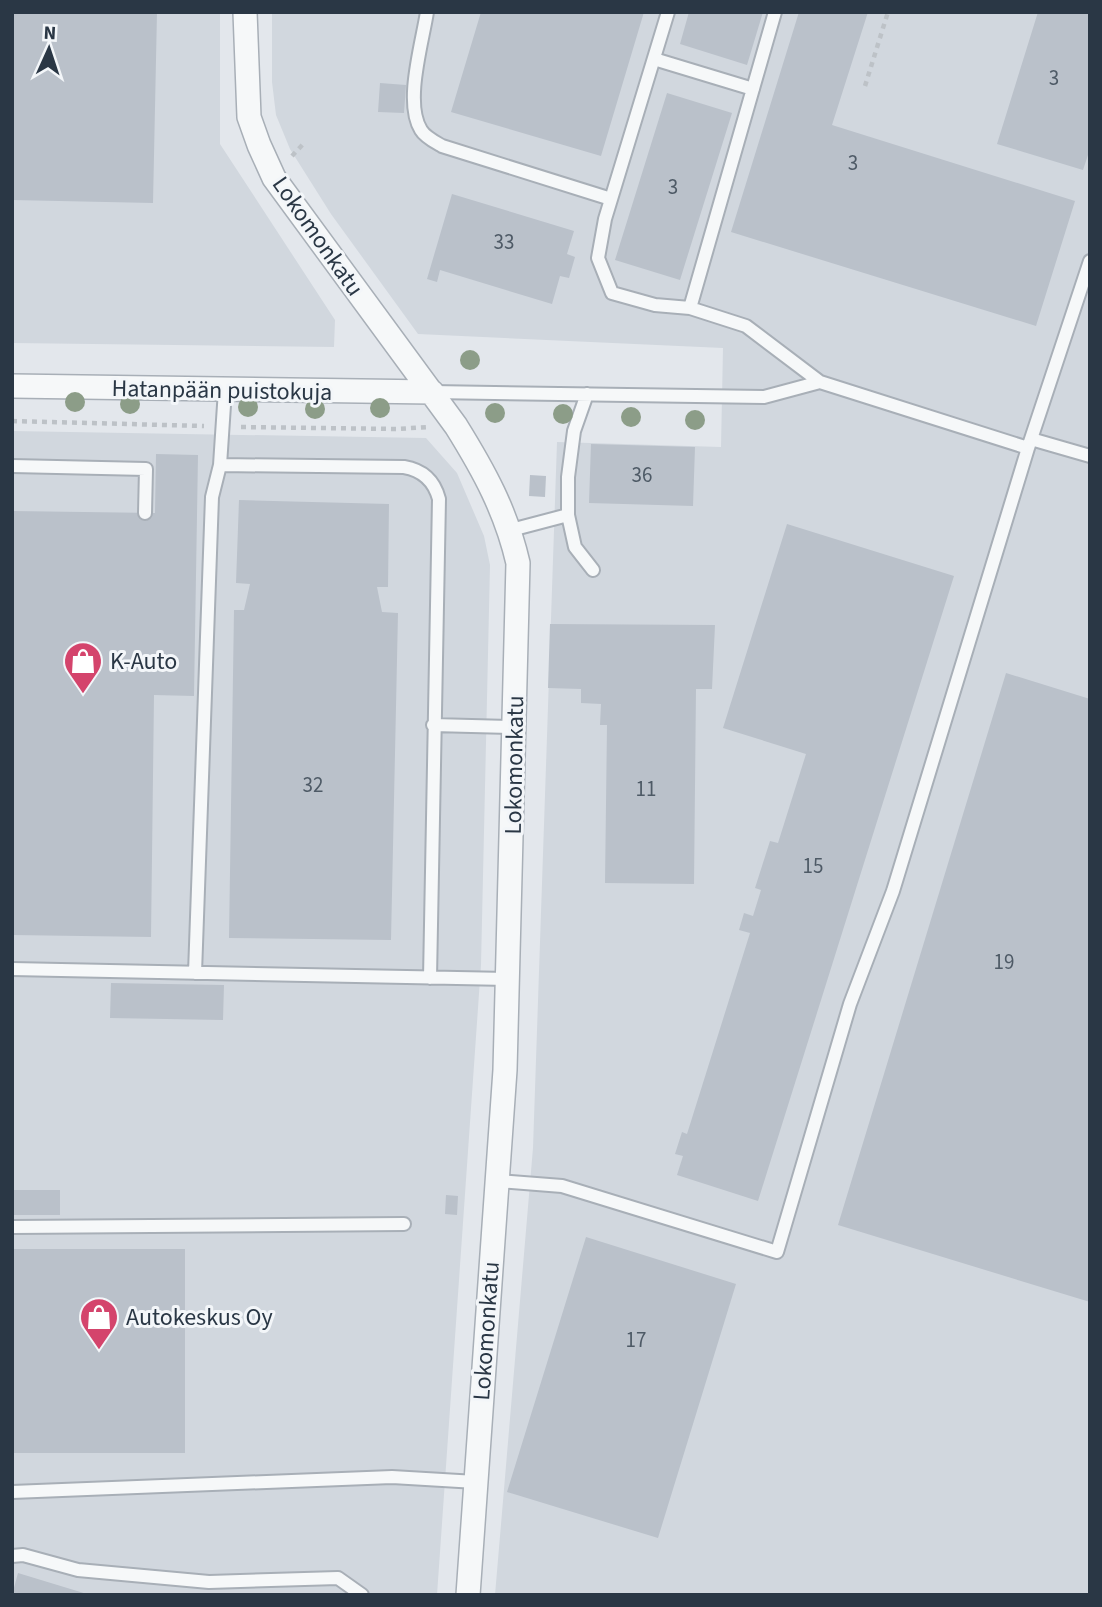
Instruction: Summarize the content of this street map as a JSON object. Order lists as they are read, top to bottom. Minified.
{"streets":{"street":["Lokomonkatu","Hatanpään puistokuja"]},"crossings":[["Lokomonkatu","Hatanpään puistokuja"]],"places":{"shop":["K-Auto","Autokeskus Oy"]},"house_numbers":["3","3","3","33","36","32","11","15","19","17"],"north":"top"}
